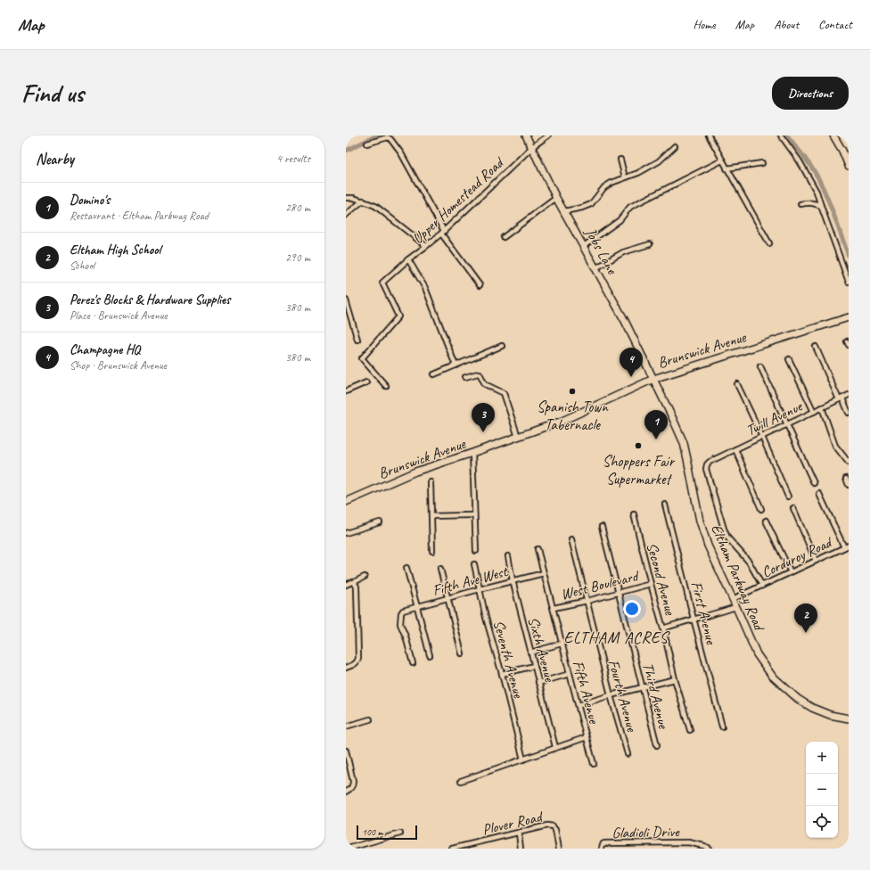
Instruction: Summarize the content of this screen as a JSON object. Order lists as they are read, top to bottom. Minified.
{"streets":{"street":["Upper Homestead Road","Jobs Lane","Brunswick Avenue","Twill Avenue","Corduroy Road","Eltham Parkway Road","Second Avenue","Fifth Ave West","West Boulevard","First Avenue","Sixth Avenue","Seventh Avenue","Fifth Avenue","Fourth Avenue","Third Avenue","Plover Road","Gladioli Drive"]},"crossings":[["Upper Homestead Road","Jobs Lane"],["Jobs Lane","Brunswick Avenue"],["Jobs Lane","Eltham Parkway Road"],["Brunswick Avenue","Eltham Parkway Road"],["Twill Avenue","Corduroy Road"],["Corduroy Road","Eltham Parkway Road"],["Second Avenue","West Boulevard"],["Fifth Ave West","Sixth Avenue"],["Fifth Ave West","Seventh Avenue"],["Fifth Ave West","Fifth Avenue"],["West Boulevard","Fifth Avenue"],["West Boulevard","Fourth Avenue"],["West Boulevard","Third Avenue"],["Sixth Avenue","Fifth Avenue"],["Seventh Avenue","Fifth Avenue"]],"districts":["ELTHAM ACRES"],"places":["Spanish Town Tabernacle","Shoppers Fair Supermarket"],"scale_bar":"100 m","page":{"header":"Map","nav":["Home","Map","About","Contact"],"buttons":"Directions","title":"Find us","heading":["Nearby","4 results"],"list":[{"mark":"1","name":"Domino's","note":"Restaurant · Eltham Parkway Road","value":"280 m"},{"mark":"2","name":"Eltham High School","note":"School","value":"290 m"},{"mark":"3","name":"Perez's Blocks & Hardware Supplies","note":"Place · Brunswick Avenue","value":"380 m"},{"mark":"4","name":"Champagne HQ","note":"Shop · Brunswick Avenue","value":"380 m"}],"pins":["4","3","1","2"],"map_buttons":["+","−"],"scale":"100 m"}}
